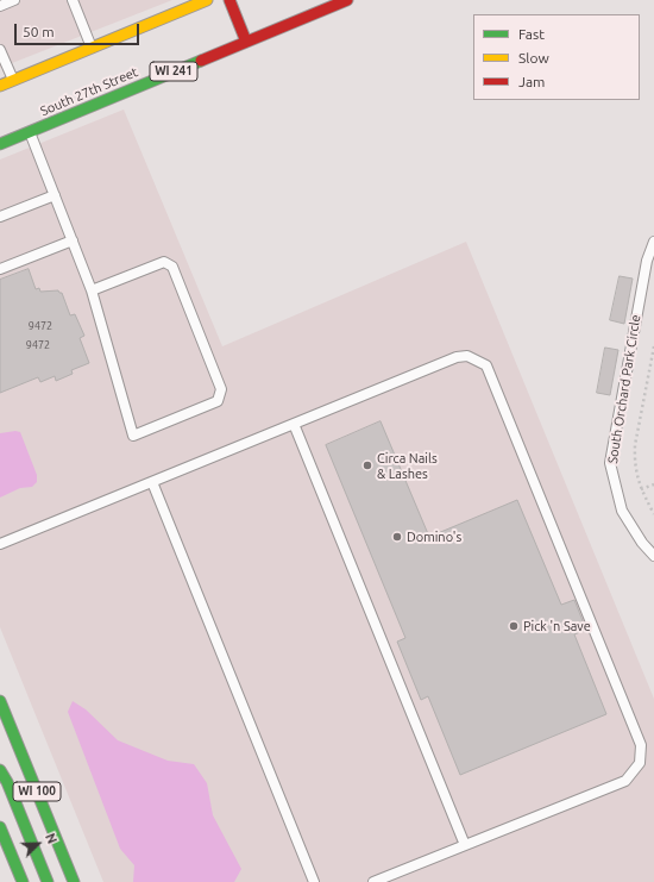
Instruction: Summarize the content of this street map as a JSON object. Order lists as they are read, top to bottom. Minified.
{"streets":{"main road":["WI 241","South 27th Street","WI 100"],"lane":["South Orchard Park Circle"]},"places":["Circa Nails & Lashes","Domino's","Pick 'n Save"],"house_numbers":["9472","9472"],"legend":["Fast","Slow","Jam"],"scale_bar":"50 m","north":"top right"}
